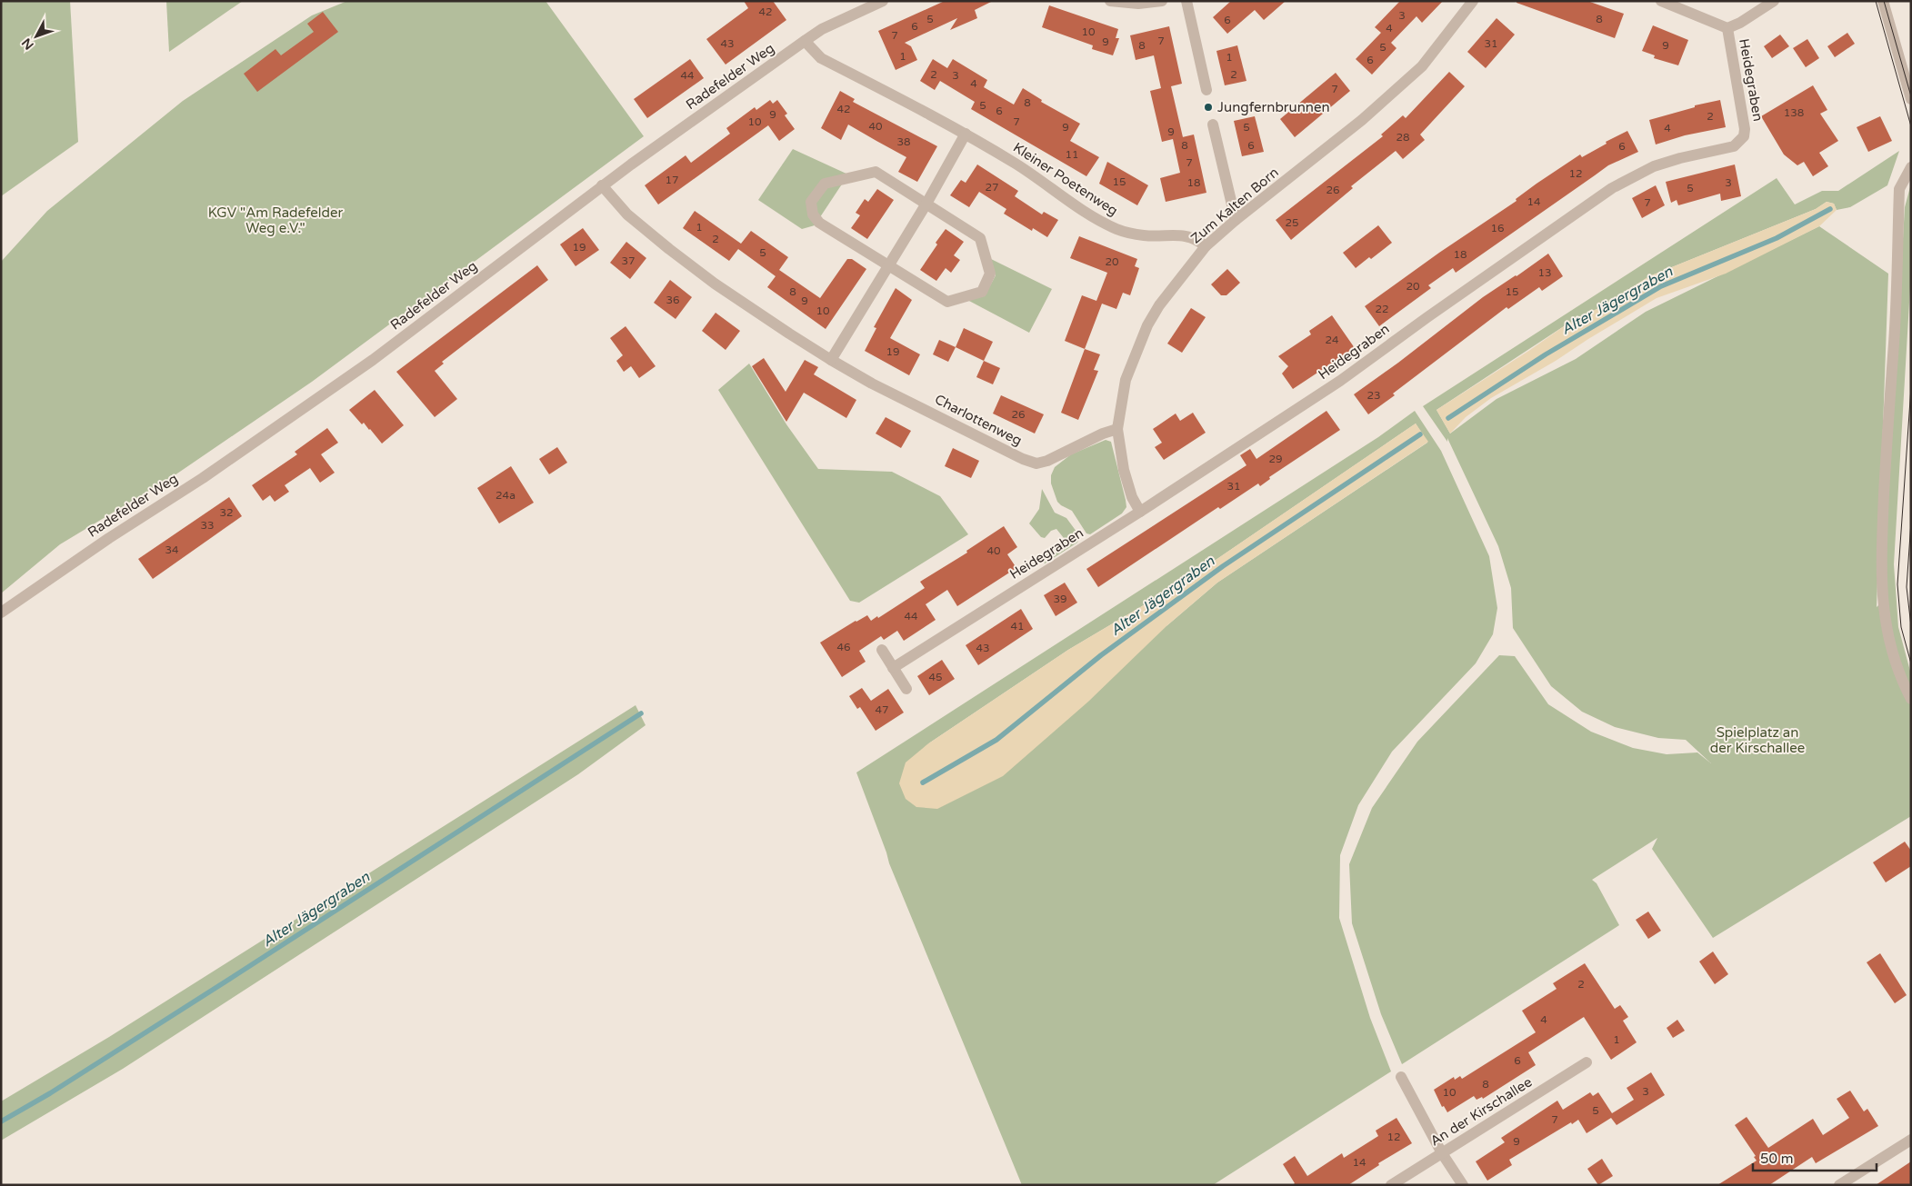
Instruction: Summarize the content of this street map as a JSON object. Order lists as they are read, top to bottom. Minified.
{"streets":{"street":["Radefelder Weg","Heidegraben","Kleiner Poetenweg","Zum Kalten Born","Charlottenweg","An der Kirschallee"]},"crossings":[["Radefelder Weg","Kleiner Poetenweg"],["Radefelder Weg","Charlottenweg"],["Heidegraben","Zum Kalten Born"],["Kleiner Poetenweg","Zum Kalten Born"],["Zum Kalten Born","Charlottenweg"]],"water":["Alter Jägergraben"],"parks":["KGV \"Am Radefelder Weg e.V.\"","Spielplatz an der Kirschallee"],"places":["Jungfernbrunnen"],"house_numbers":["42","3","5","8","6","6","4","10","7","7","9","43","31","8","9","5","1","1","6","2","2","44","3","4","7","8","5","42","6","138","9","2","10","7","40","9","5","4","9","28","38","8","6","6","11","7","12","17","15","18","3","27","5","26","14","7","25","1","16","2","19","5","18","37","20","13","20","8","15","36","9","22","10","24","19","23","26","29","31","24a","32","33","34","40","39","44","41","46","43","45","47","2","4","1","6","8","3","10","5","7","12","9","14"],"scale_bar":"50 m","north":"bottom left"}
